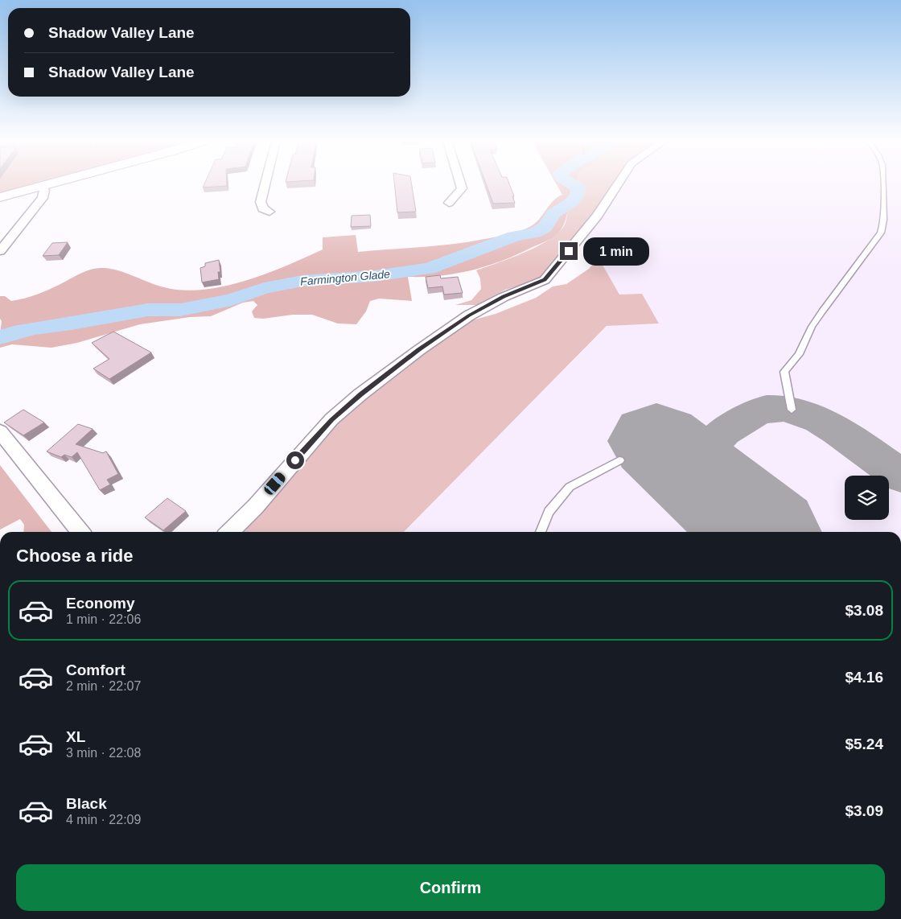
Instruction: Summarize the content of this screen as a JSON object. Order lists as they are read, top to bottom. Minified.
{"water":["Farmington Glade"],"page":{"banner":["Shadow Valley Lane","Shadow Valley Lane"],"bubble":"1 min","heading":"Choose a ride","list":[{"name":"Economy","note":"1 min · 22:06","value":"$3.08"},{"name":"Comfort","note":"2 min · 22:07","value":"$4.16"},{"name":"XL","note":"3 min · 22:08","value":"$5.24"},{"name":"Black","note":"4 min · 22:09","value":"$3.09"}],"buttons":"Confirm"}}
